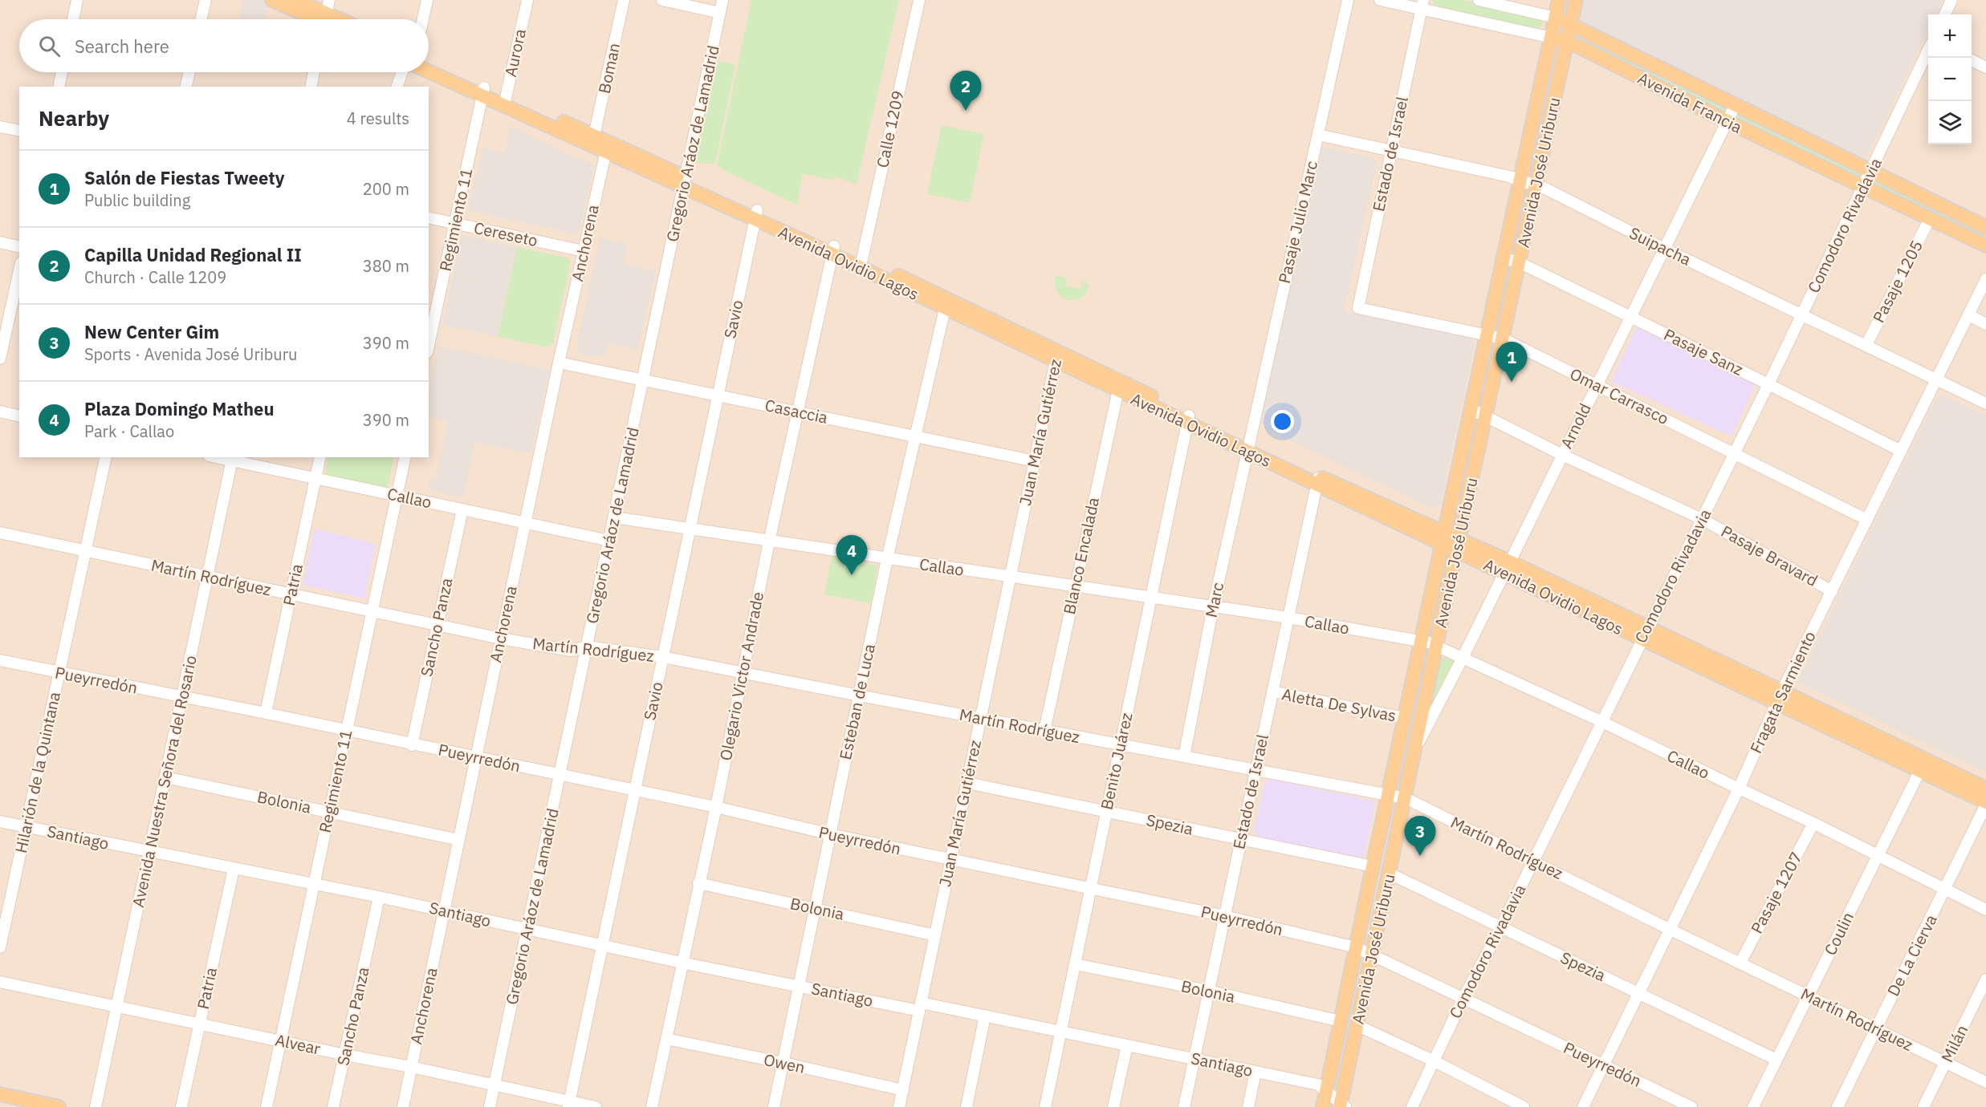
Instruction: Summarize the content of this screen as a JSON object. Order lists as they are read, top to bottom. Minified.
{"streets":{"main road":["Avenida Francia","Avenida José Uriburu","Avenida Ovidio Lagos"],"street":["Aurora","Boman","Calle 1209","Gregorio Aráoz de Lamadrid","Estado de Israel","Regimiento 11","Pasaje Julio Marc","Comodoro Rivadavia","Cereseto","Anchorena","Suipacha","Pasaje 1205","Savio","Pasaje Sanz","Omar Carrasco","Casaccia","Arnold","Juan María Gutiérrez","Callao","Blanco Encalada","Pasaje Bravard","Martín Rodríguez","Patria","Marc","Sancho Panza","Olegario Victor Andrade","Pueyrredón","Fragata Sarmiento","Esteban de Luca","Aletta De Sylvas","Benito Juárez","Hilarión de la Quintana","Avenida Nuestra Señora del Rosario","Bolonia","Spezia","Santiago","Pasaje 1207","Coulin","De La Cierva","Milán","Alvear","Owen"]},"crossings":[["Aurora","Avenida Ovidio Lagos"],["Boman","Avenida Ovidio Lagos"],["Avenida Francia","Estado de Israel"],["Avenida Francia","Avenida José Uriburu"],["Avenida Francia","Comodoro Rivadavia"],["Avenida Francia","Pasaje 1205"],["Avenida Francia","Arnold"],["Calle 1209","Avenida Ovidio Lagos"],["Gregorio Aráoz de Lamadrid","Avenida Ovidio Lagos"],["Gregorio Aráoz de Lamadrid","Casaccia"],["Gregorio Aráoz de Lamadrid","Callao"],["Gregorio Aráoz de Lamadrid","Martín Rodríguez"],["Gregorio Aráoz de Lamadrid","Pueyrredón"],["Gregorio Aráoz de Lamadrid","Santiago"],["Gregorio Aráoz de Lamadrid","Alvear"],["Estado de Israel","Suipacha"],["Estado de Israel","Avenida Ovidio Lagos"],["Estado de Israel","Omar Carrasco"],["Estado de Israel","Callao"],["Estado de Israel","Martín Rodríguez"],["Estado de Israel","Pueyrredón"],["Estado de Israel","Aletta De Sylvas"],["Estado de Israel","Bolonia"],["Estado de Israel","Spezia"],["Estado de Israel","Santiago"],["Avenida José Uriburu","Suipacha"],["Avenida José Uriburu","Avenida Ovidio Lagos"],["Avenida José Uriburu","Pasaje Sanz"],["Avenida José Uriburu","Omar Carrasco"],["Avenida José Uriburu","Arnold"],["Avenida José Uriburu","Callao"],["Avenida José Uriburu","Pasaje Bravard"],["Avenida José Uriburu","Martín Rodríguez"],["Avenida José Uriburu","Pueyrredón"],["Avenida José Uriburu","Aletta De Sylvas"],["Avenida José Uriburu","Bolonia"],["Avenida José Uriburu","Spezia"],["Avenida José Uriburu","Santiago"],["Regimiento 11","Cereseto"],["Regimiento 11","Avenida Ovidio Lagos"],["Regimiento 11","Callao"],["Regimiento 11","Martín Rodríguez"],["Regimiento 11","Pueyrredón"],["Regimiento 11","Bolonia"],["Regimiento 11","Santiago"],["Regimiento 11","Alvear"],["Pasaje Julio Marc","Suipacha"],["Pasaje Julio Marc","Avenida Ovidio Lagos"],["Pasaje Julio Marc","Marc"],["Comodoro Rivadavia","Suipacha"],["Comodoro Rivadavia","Avenida Ovidio Lagos"],["Comodoro Rivadavia","Pasaje Sanz"],["Comodoro Rivadavia","Omar Carrasco"],["Comodoro Rivadavia","Callao"],["Comodoro Rivadavia","Pasaje Bravard"],["Comodoro Rivadavia","Martín Rodríguez"],["Comodoro Rivadavia","Pueyrredón"],["Comodoro Rivadavia","Spezia"],["Cereseto","Anchorena"],["Anchorena","Avenida Ovidio Lagos"],["Anchorena","Casaccia"],["Anchorena","Callao"],["Anchorena","Martín Rodríguez"],["Anchorena","Pueyrredón"],["Anchorena","Bolonia"],["Anchorena","Santiago"],["Anchorena","Alvear"],["Suipacha","Pasaje 1205"],["Suipacha","Arnold"],["Suipacha","Fragata Sarmiento"],["Avenida Ovidio Lagos","Savio"],["Avenida Ovidio Lagos","Arnold"],["Avenida Ovidio Lagos","Juan María Gutiérrez"],["Avenida Ovidio Lagos","Blanco Encalada"],["Avenida Ovidio Lagos","Marc"],["Avenida Ovidio Lagos","Olegario Victor Andrade"],["Avenida Ovidio Lagos","Fragata Sarmiento"],["Avenida Ovidio Lagos","Esteban de Luca"],["Avenida Ovidio Lagos","Benito Juárez"],["Avenida Ovidio Lagos","Coulin"],["Avenida Ovidio Lagos","De La Cierva"],["Savio","Casaccia"],["Savio","Callao"],["Savio","Martín Rodríguez"],["Savio","Pueyrredón"],["Savio","Santiago"],["Savio","Alvear"],["Pasaje Sanz","Arnold"],["Pasaje Sanz","Fragata Sarmiento"],["Omar Carrasco","Arnold"],["Omar Carrasco","Fragata Sarmiento"],["Casaccia","Juan María Gutiérrez"],["Casaccia","Olegario Victor Andrade"],["Casaccia","Esteban de Luca"],["Arnold","Callao"],["Arnold","Pasaje Bravard"],["Juan María Gutiérrez","Callao"],["Juan María Gutiérrez","Martín Rodríguez"],["Juan María Gutiérrez","Pueyrredón"],["Juan María Gutiérrez","Bolonia"],["Juan María Gutiérrez","Spezia"],["Juan María Gutiérrez","Santiago"],["Juan María Gutiérrez","Owen"],["Callao","Blanco Encalada"],["Callao","Patria"],["Callao","Marc"],["Callao","Sancho Panza"],["Callao","Olegario Victor Andrade"],["Callao","Fragata Sarmiento"],["Callao","Esteban de Luca"],["Callao","Benito Juárez"],["Callao","Avenida Nuestra Señora del Rosario"],["Callao","Pasaje 1207"],["Callao","Coulin"],["Callao","De La Cierva"],["Blanco Encalada","Martín Rodríguez"],["Pasaje Bravard","Fragata Sarmiento"],["Martín Rodríguez","Patria"],["Martín Rodríguez","Marc"],["Martín Rodríguez","Sancho Panza"],["Martín Rodríguez","Olegario Victor Andrade"],["Martín Rodríguez","Fragata Sarmiento"],["Martín Rodríguez","Esteban de Luca"],["Martín Rodríguez","Benito Juárez"],["Martín Rodríguez","Hilarión de la Quintana"],["Martín Rodríguez","Avenida Nuestra Señora del Rosario"],["Martín Rodríguez","Pasaje 1207"],["Martín Rodríguez","Coulin"],["Martín Rodríguez","De La Cierva"],["Martín Rodríguez","Milán"],["Patria","Pueyrredón"],["Patria","Santiago"],["Patria","Alvear"],["Sancho Panza","Pueyrredón"],["Sancho Panza","Santiago"],["Sancho Panza","Alvear"],["Olegario Victor Andrade","Pueyrredón"],["Olegario Victor Andrade","Bolonia"],["Olegario Victor Andrade","Santiago"],["Olegario Victor Andrade","Owen"],["Pueyrredón","Fragata Sarmiento"],["Pueyrredón","Esteban de Luca"],["Pueyrredón","Benito Juárez"],["Pueyrredón","Hilarión de la Quintana"],["Pueyrredón","Avenida Nuestra Señora del Rosario"],["Fragata Sarmiento","Spezia"],["Esteban de Luca","Bolonia"],["Esteban de Luca","Santiago"],["Esteban de Luca","Owen"],["Benito Juárez","Bolonia"],["Benito Juárez","Spezia"],["Benito Juárez","Santiago"],["Hilarión de la Quintana","Santiago"],["Avenida Nuestra Señora del Rosario","Bolonia"],["Avenida Nuestra Señora del Rosario","Santiago"],["Avenida Nuestra Señora del Rosario","Alvear"],["Spezia","Coulin"]],"page":{"map_buttons":["+","−"],"search":"Search here","pins":["2","1","4","3"],"heading":["Nearby","4 results"],"list":[{"mark":"1","name":"Salón de Fiestas Tweety","note":"Public building","value":"200 m"},{"mark":"2","name":"Capilla Unidad Regional II","note":"Church · Calle 1209","value":"380 m"},{"mark":"3","name":"New Center Gim","note":"Sports · Avenida José Uriburu","value":"390 m"},{"mark":"4","name":"Plaza Domingo Matheu","note":"Park · Callao","value":"390 m"}]}}
